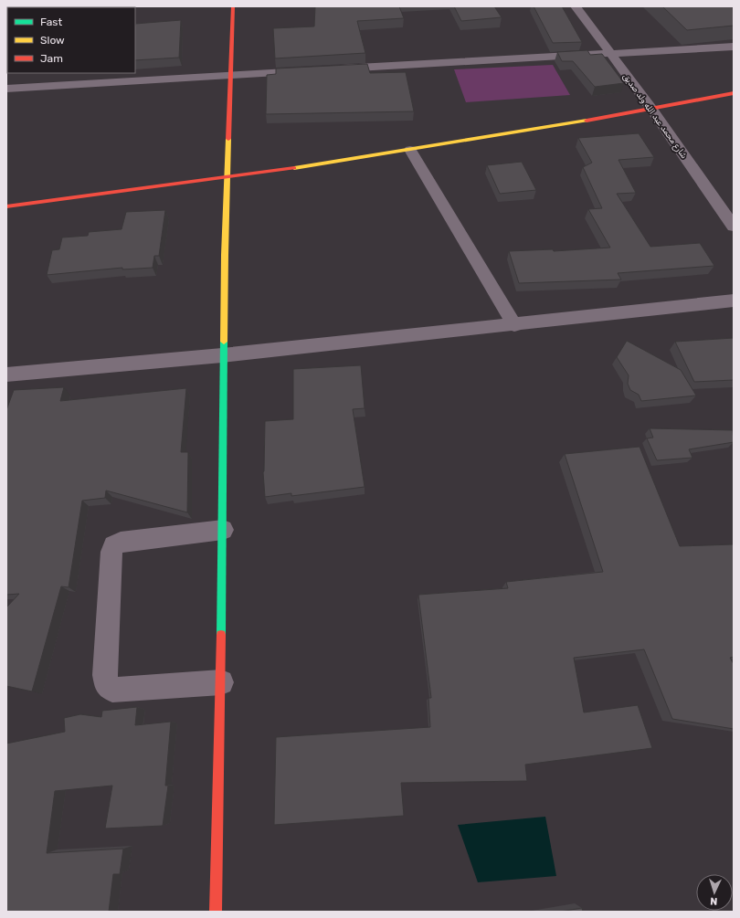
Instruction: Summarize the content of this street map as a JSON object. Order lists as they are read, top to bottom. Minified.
{"streets":{"street":["شارع محمد عبد الله ولد صديق"]},"legend":["Fast","Slow","Jam"],"north":"bottom"}
